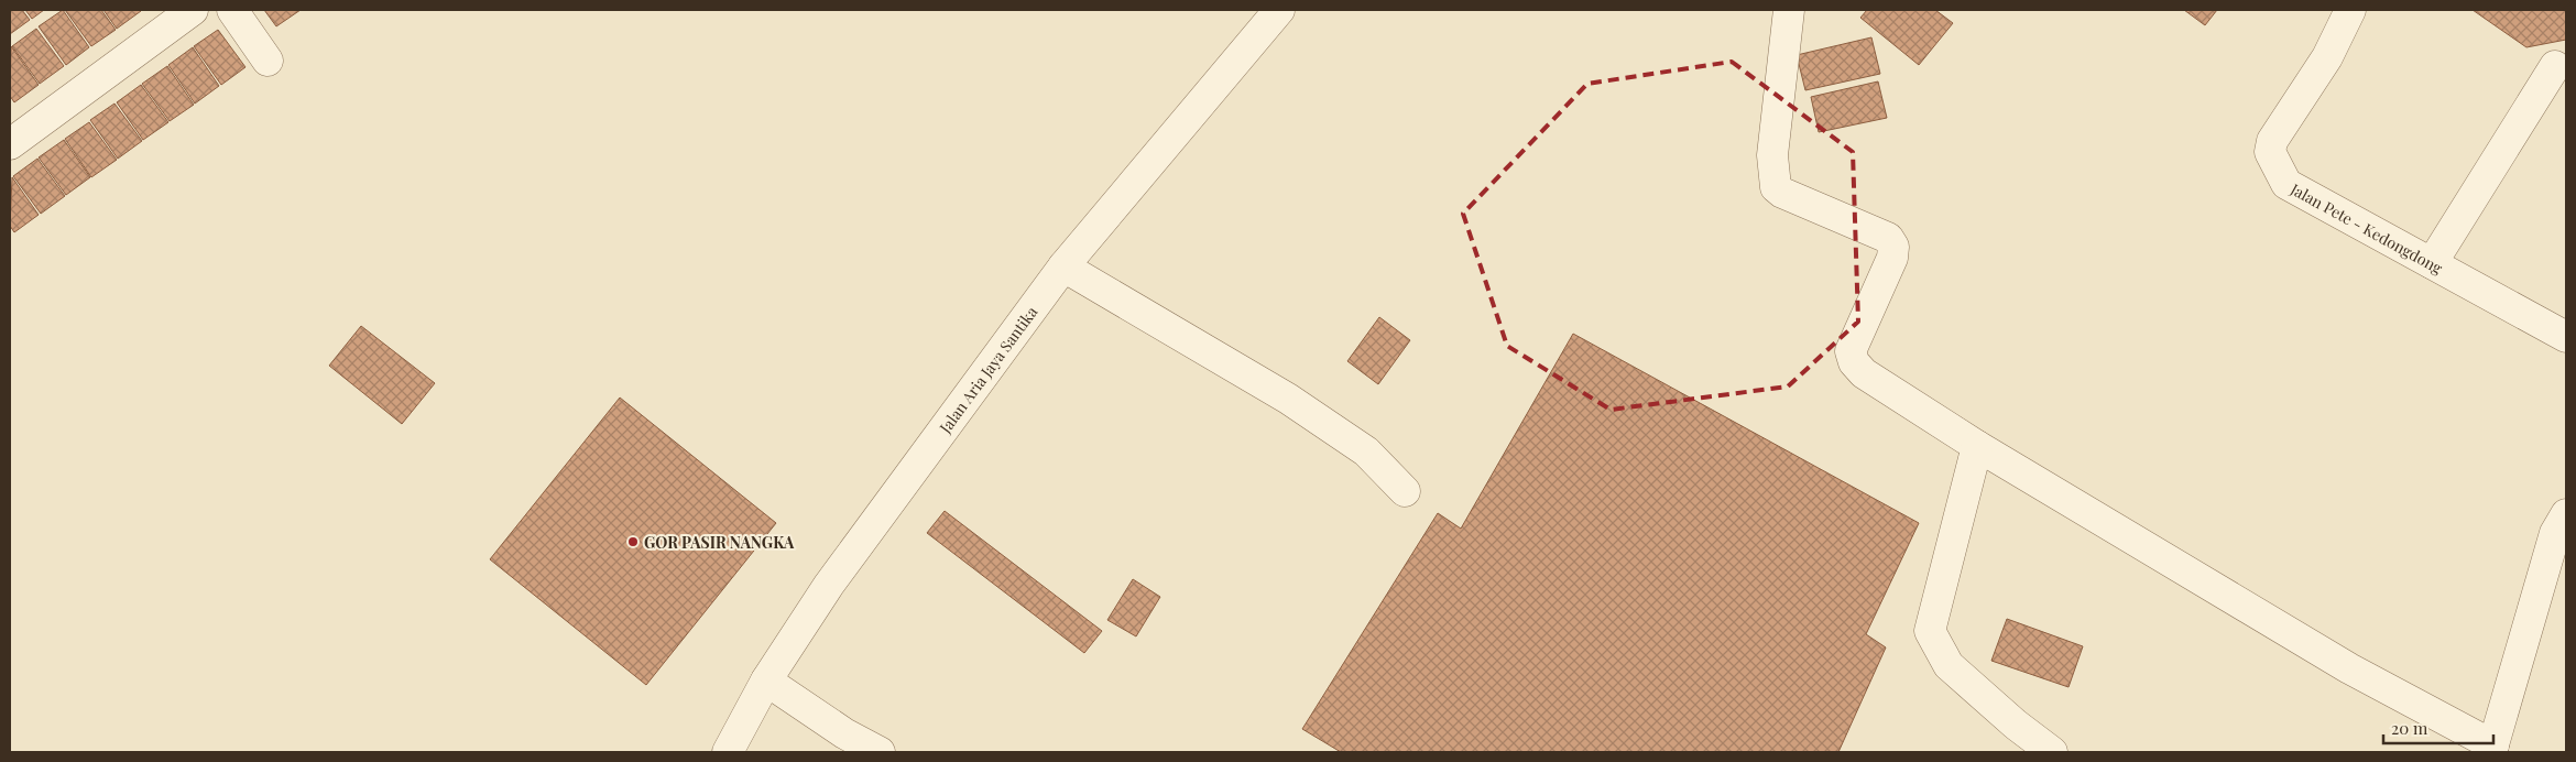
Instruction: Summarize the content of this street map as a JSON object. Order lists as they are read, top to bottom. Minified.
{"streets":{"street":["Jalan Pete - Kedongdong","Jalan Aria Jaya Santika"]},"places":["GOR PASIR NANGKA"],"scale_bar":"20 m"}
